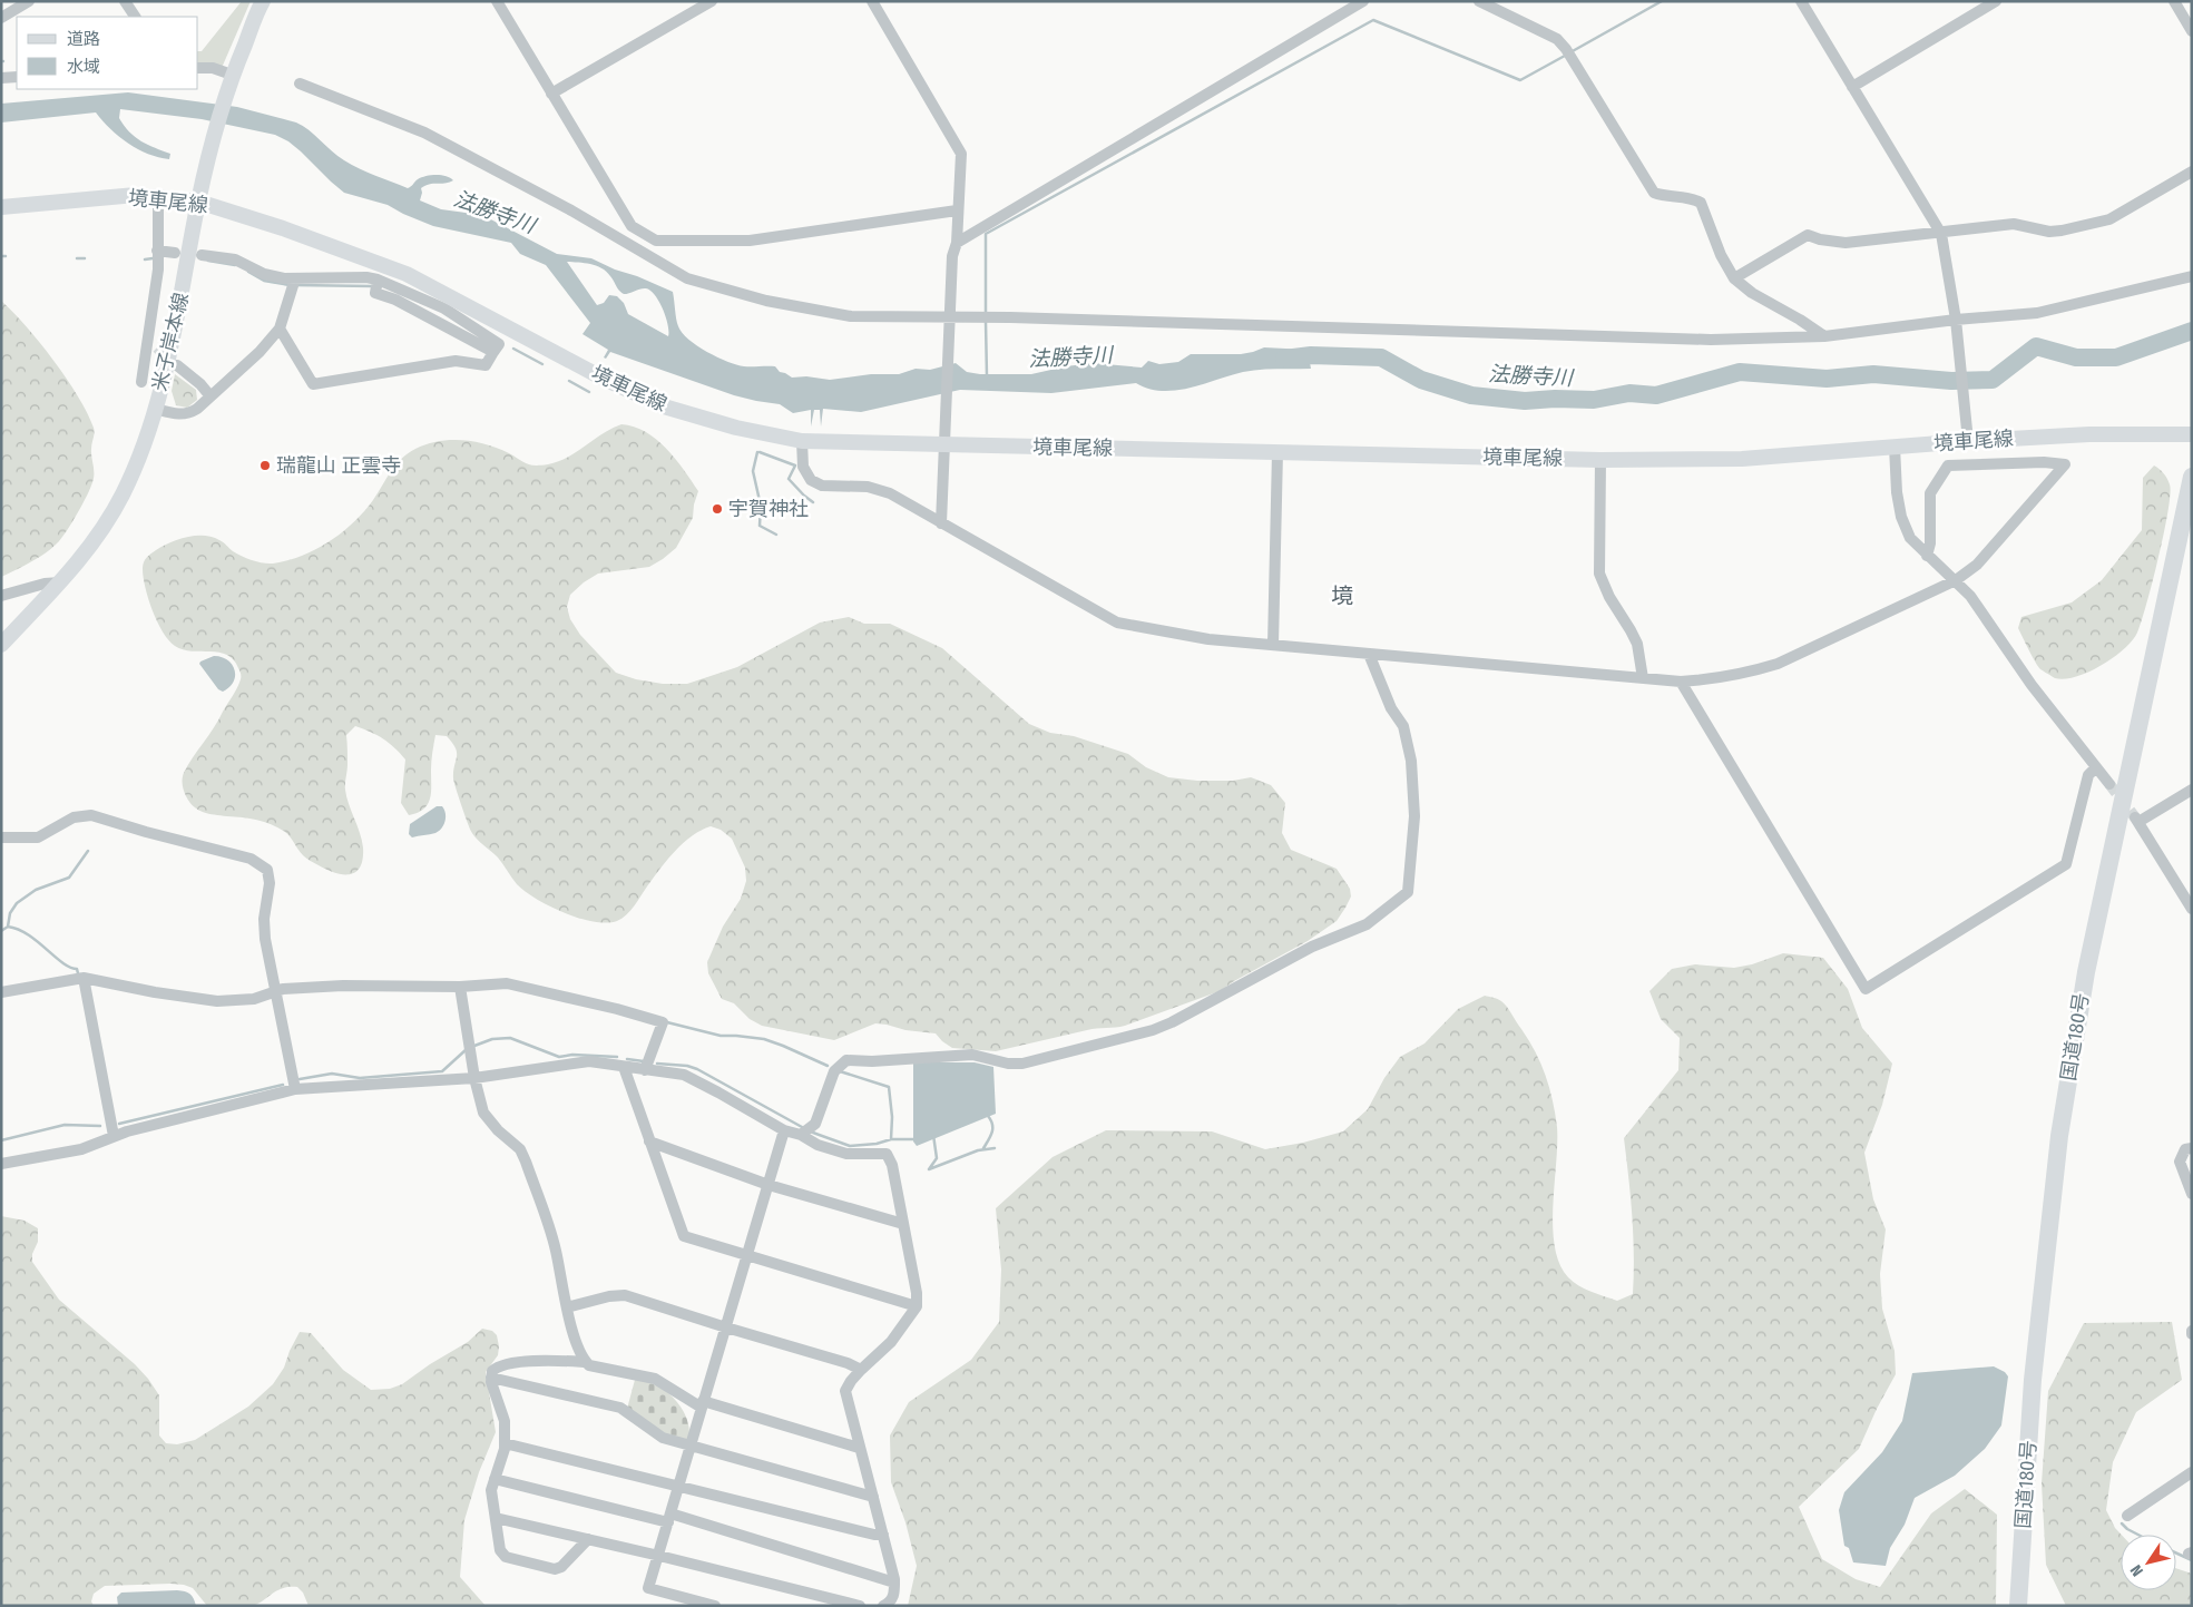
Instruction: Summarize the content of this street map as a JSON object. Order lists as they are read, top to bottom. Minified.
{"streets":{"highway":["国道180号"],"main road":["境車尾線","米子岸本線"]},"crossings":[["境車尾線","米子岸本線"]],"districts":["境"],"water":["法勝寺川"],"places":["瑞龍山 正雲寺","宇賀神社"],"legend":["道路","水域"],"north":"bottom left"}
